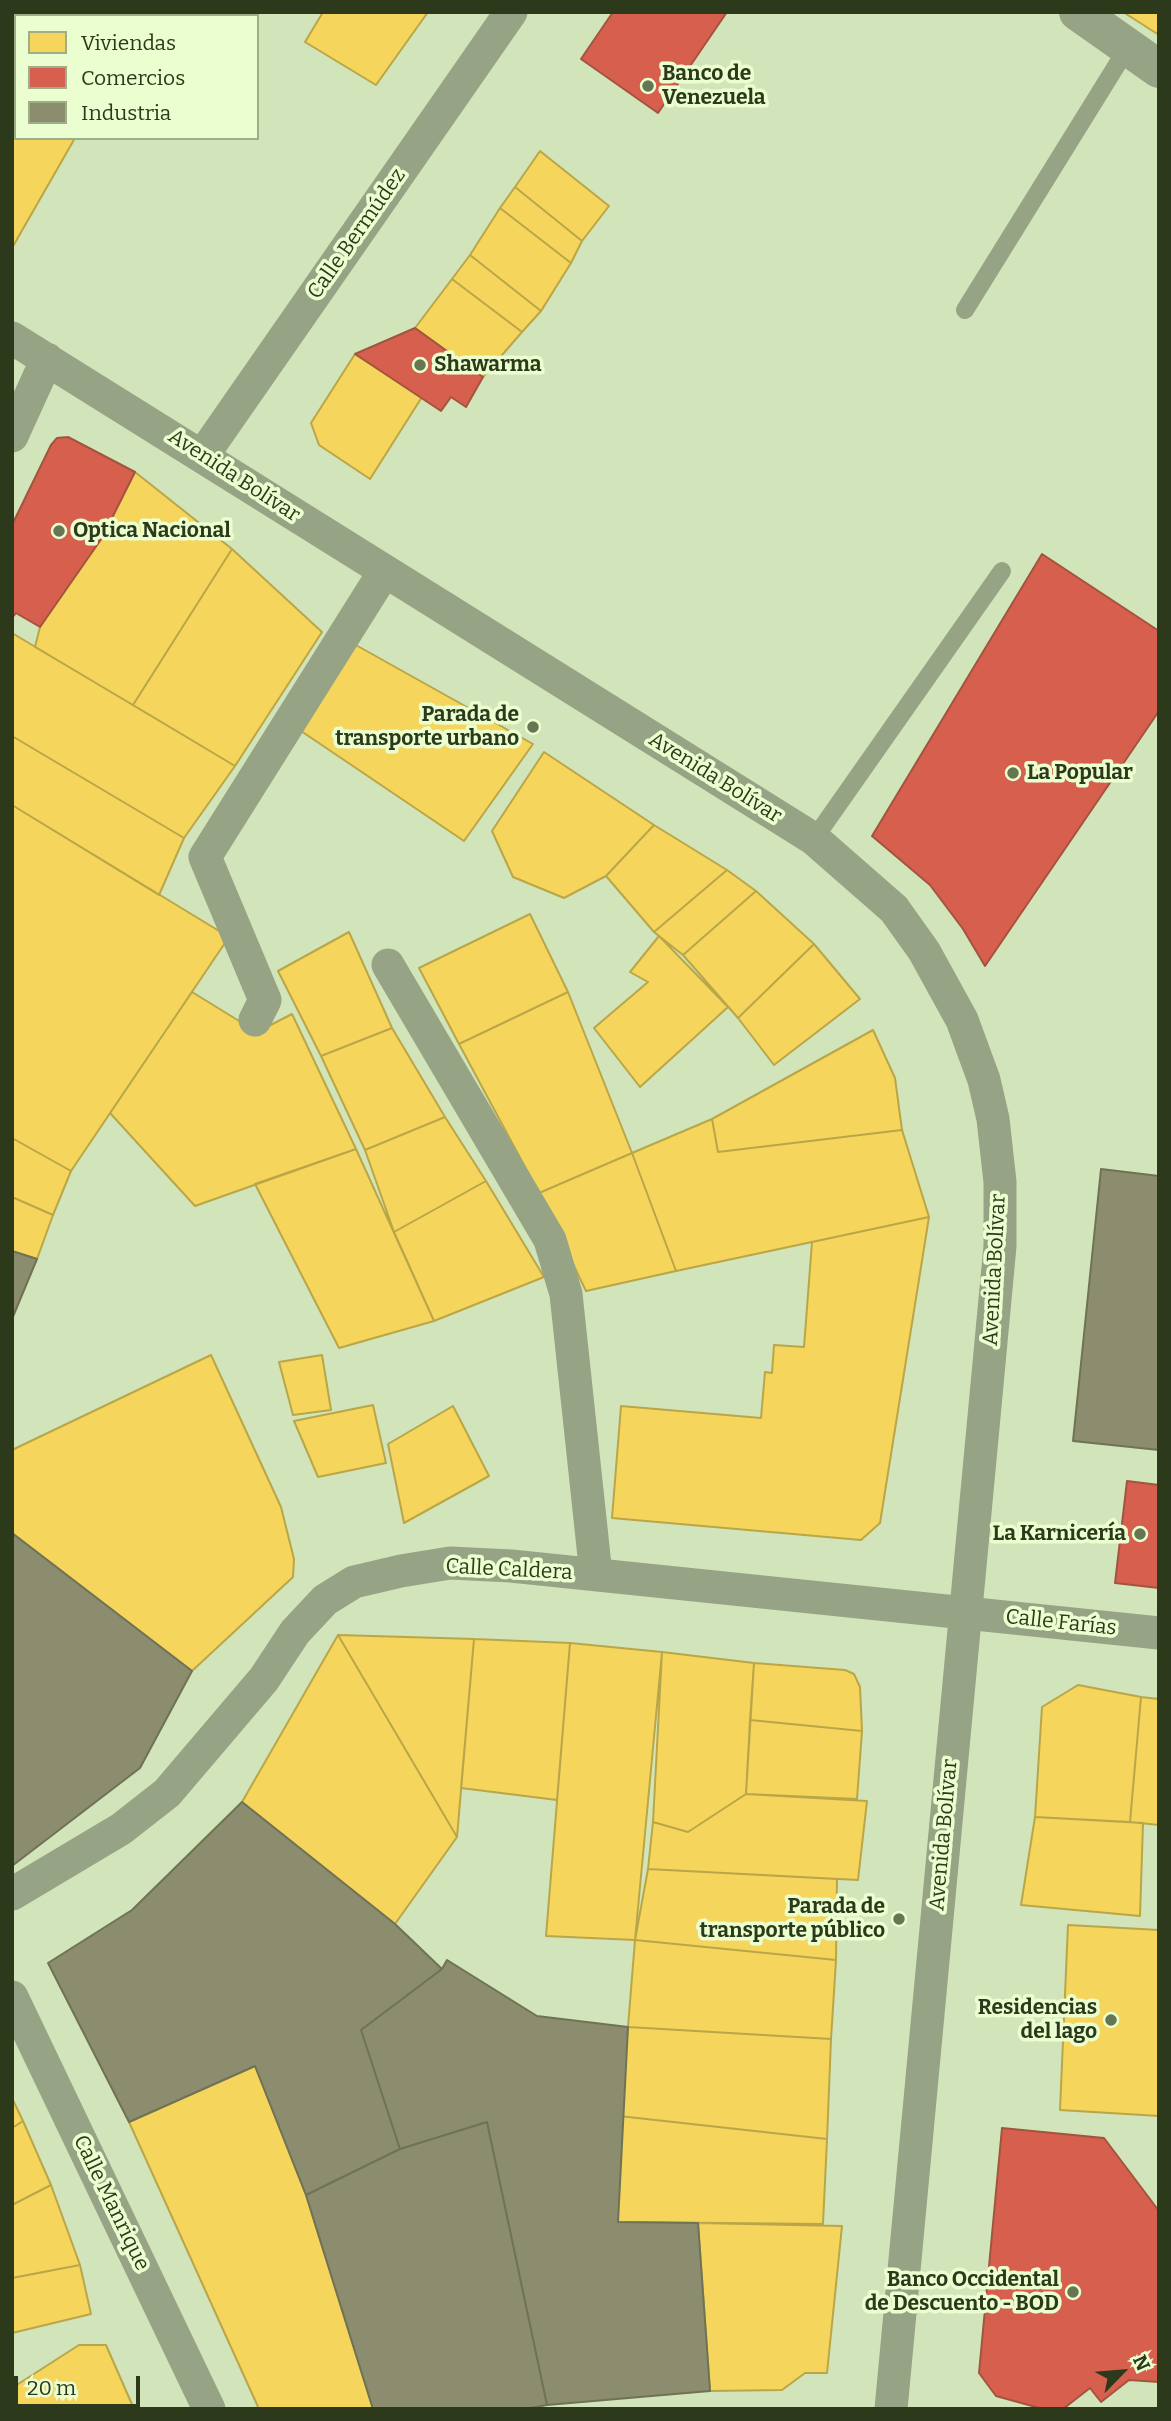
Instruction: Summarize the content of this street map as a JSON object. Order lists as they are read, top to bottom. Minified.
{"streets":{"street":["Calle Bermúdez","Avenida Bolívar","Calle Caldera","Calle Farías","Calle Manrique"]},"crossings":[["Calle Bermúdez","Avenida Bolívar"],["Avenida Bolívar","Calle Caldera"],["Avenida Bolívar","Calle Farías"],["Calle Caldera","Calle Farías"]],"places":["Banco de Venezuela","Shawarma","Optica Nacional","Parada de transporte urbano","La Popular","La Karnicería","Parada de transporte público","Residencias del lago","Banco Occidental de Descuento - BOD"],"legend":["Viviendas","Comercios","Industria"],"scale_bar":"20 m","north":"top right"}
